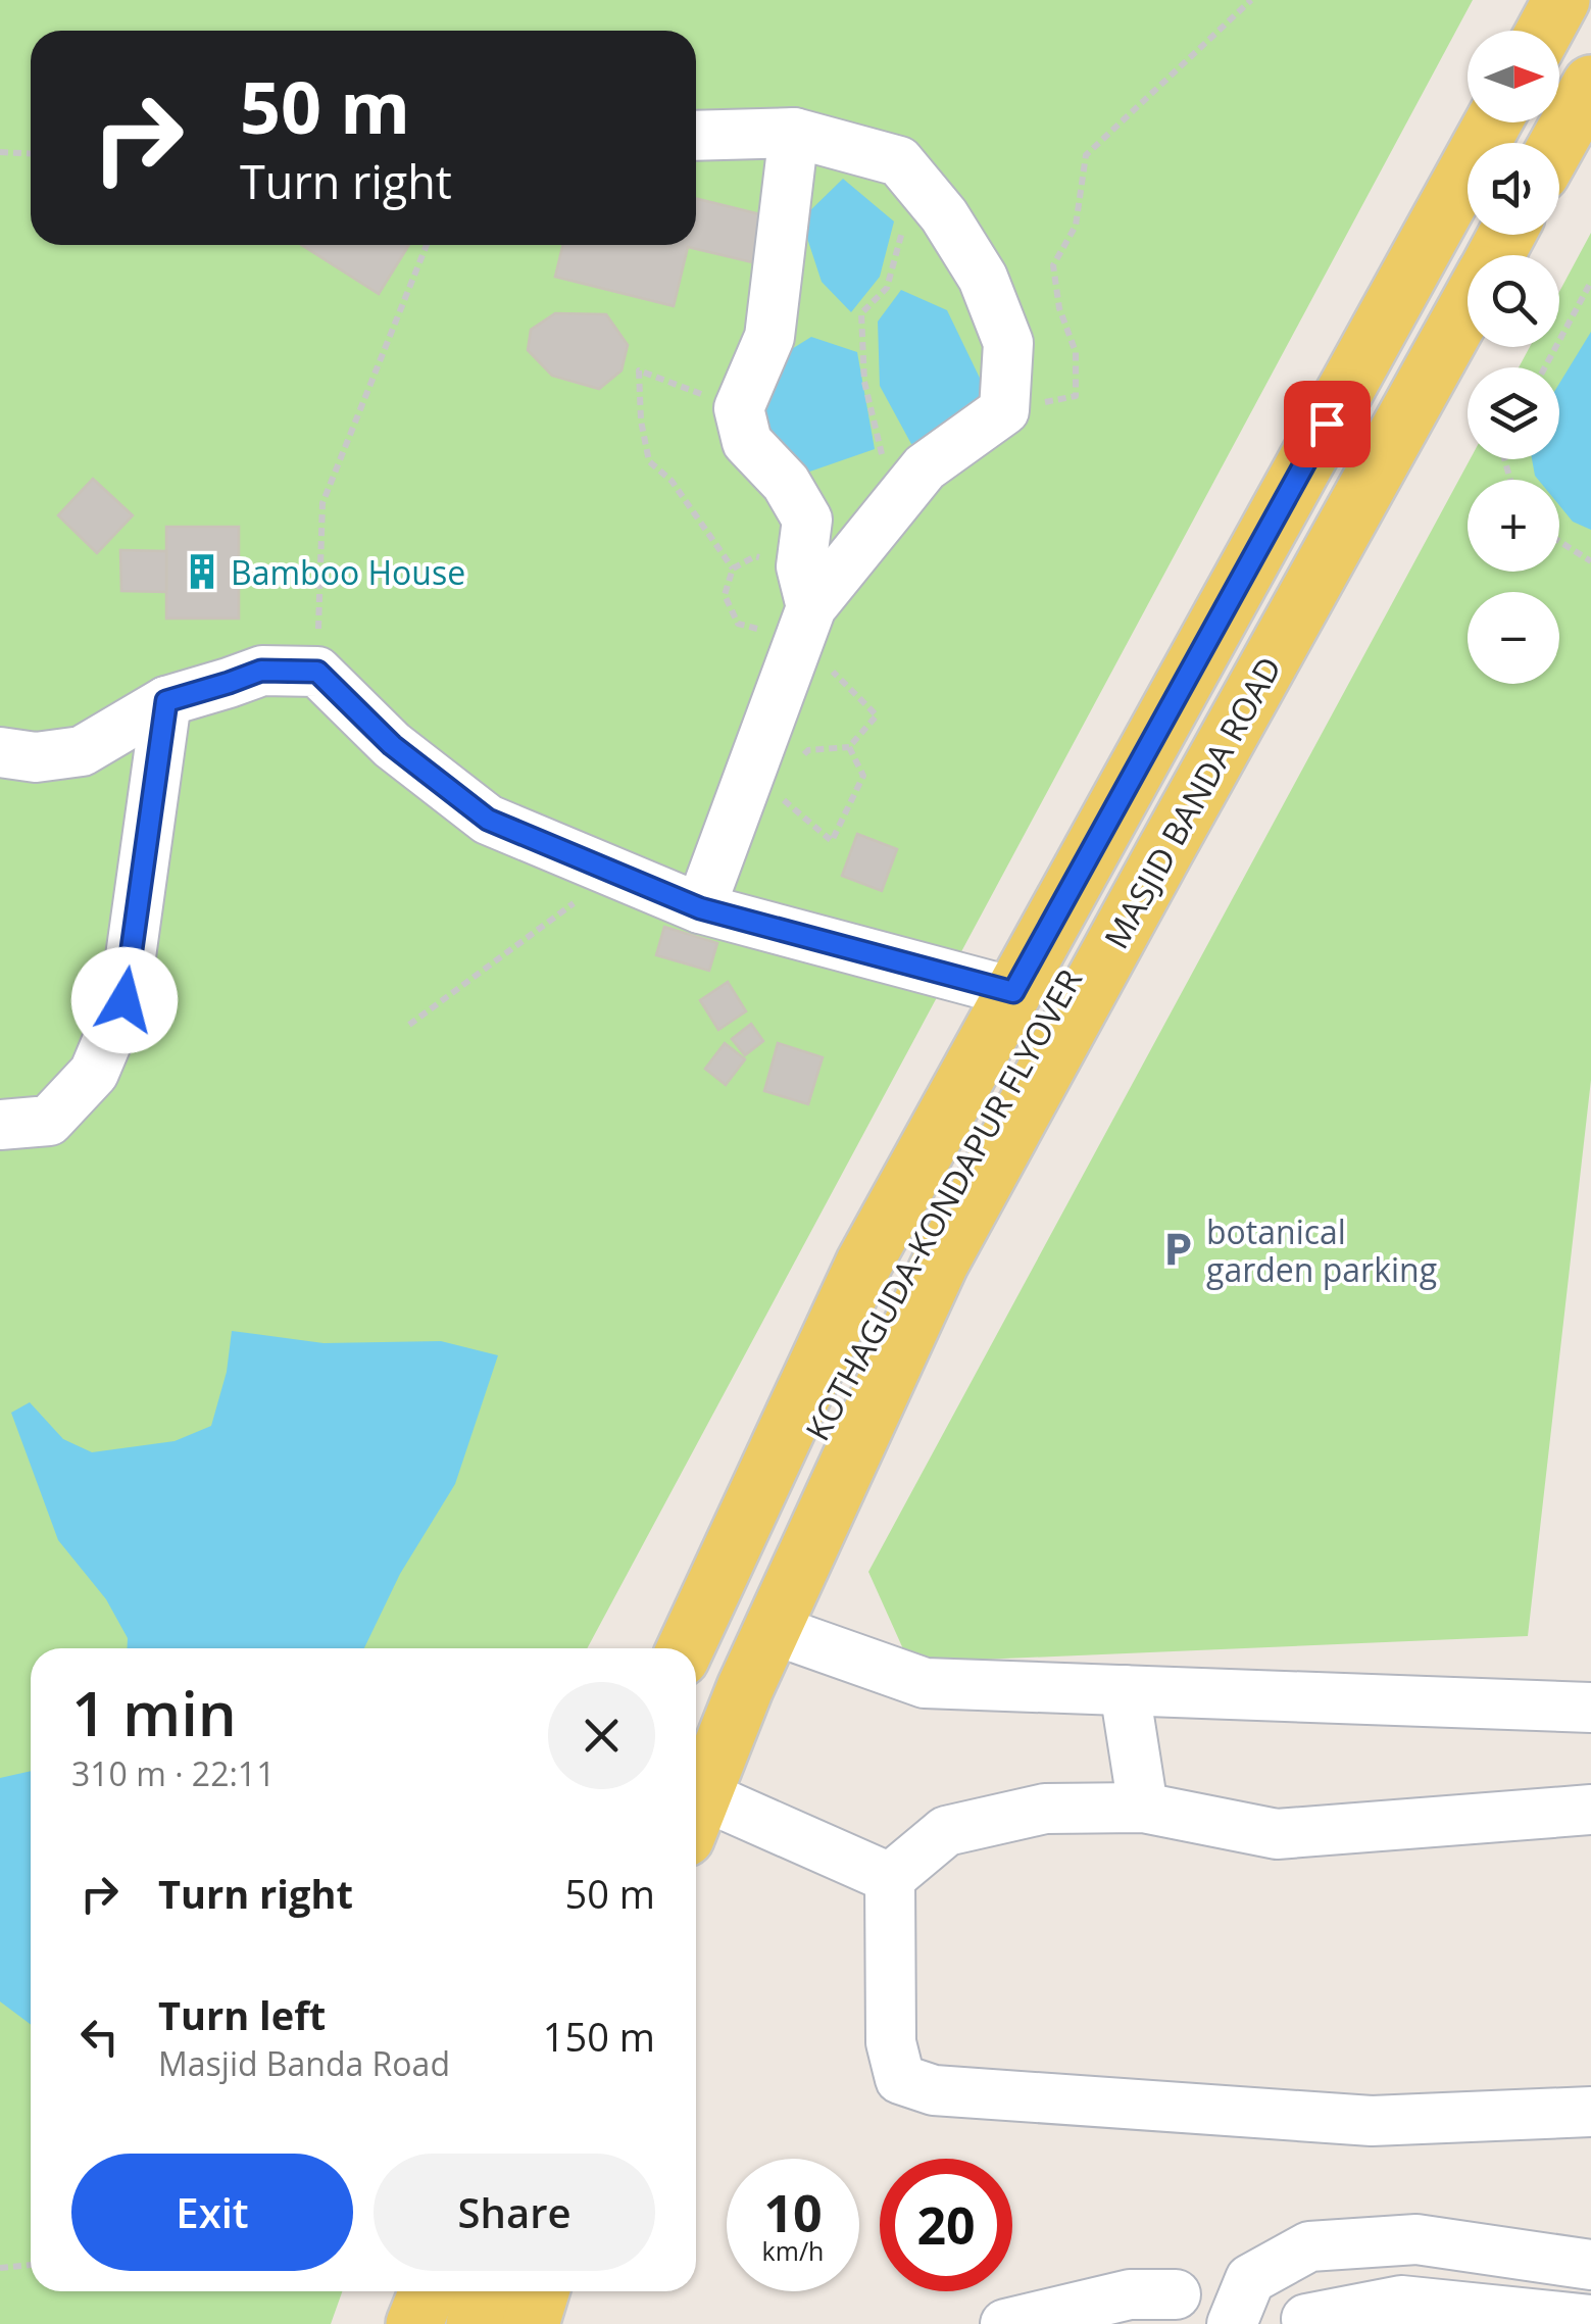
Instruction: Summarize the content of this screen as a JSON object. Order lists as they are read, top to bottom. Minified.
{"streets":{"main road":["MASJID BANDA ROAD","KOTHAGUDA-KONDAPUR FLYOVER"]},"crossings":[["MASJID BANDA ROAD","KOTHAGUDA-KONDAPUR FLYOVER"]],"places":{"building":["Bamboo House"],"parking":["botanical garden parking"]},"north":"right","page":{"map_buttons":["+","−"],"turn":["50 m","Turn right"],"heading":["1 min","310 m · 22:11"],"list":[{"name":"Turn right","value":"50 m"},{"name":"Turn left","note":"Masjid Banda Road","value":"150 m"}],"buttons":["Exit","Share"],"speed":"10 km/h","limit":"20"}}
